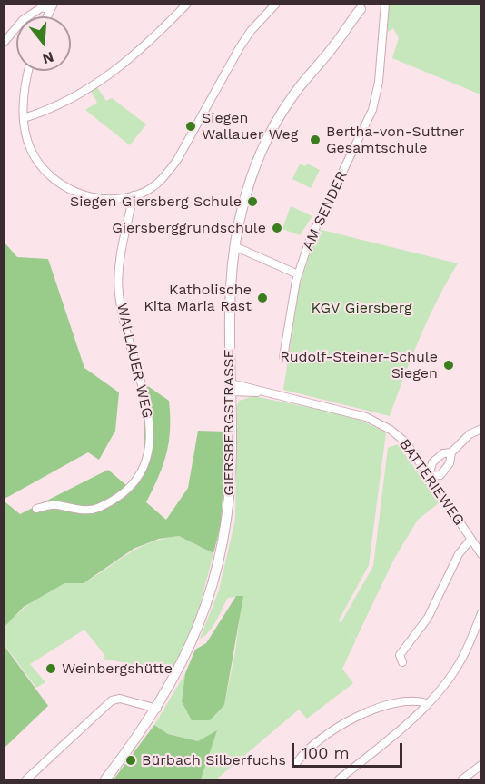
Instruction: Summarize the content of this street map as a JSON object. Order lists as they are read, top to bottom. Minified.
{"streets":{"street":["AM SENDER","WALLAUER WEG","GIERSBERGSTRASSE","BATTERIEWEG"]},"crossings":[["GIERSBERGSTRASSE","BATTERIEWEG"]],"parks":["KGV Giersberg"],"places":["Siegen Wallauer Weg","Bertha-von-Suttner Gesamtschule","Siegen Giersberg Schule","Giersberggrundschule","Katholische Kita Maria Rast","Rudolf-Steiner-Schule Siegen","Weinbergshütte","Bürbach Silberfuchs"],"scale_bar":"100 m","north":"bottom"}
